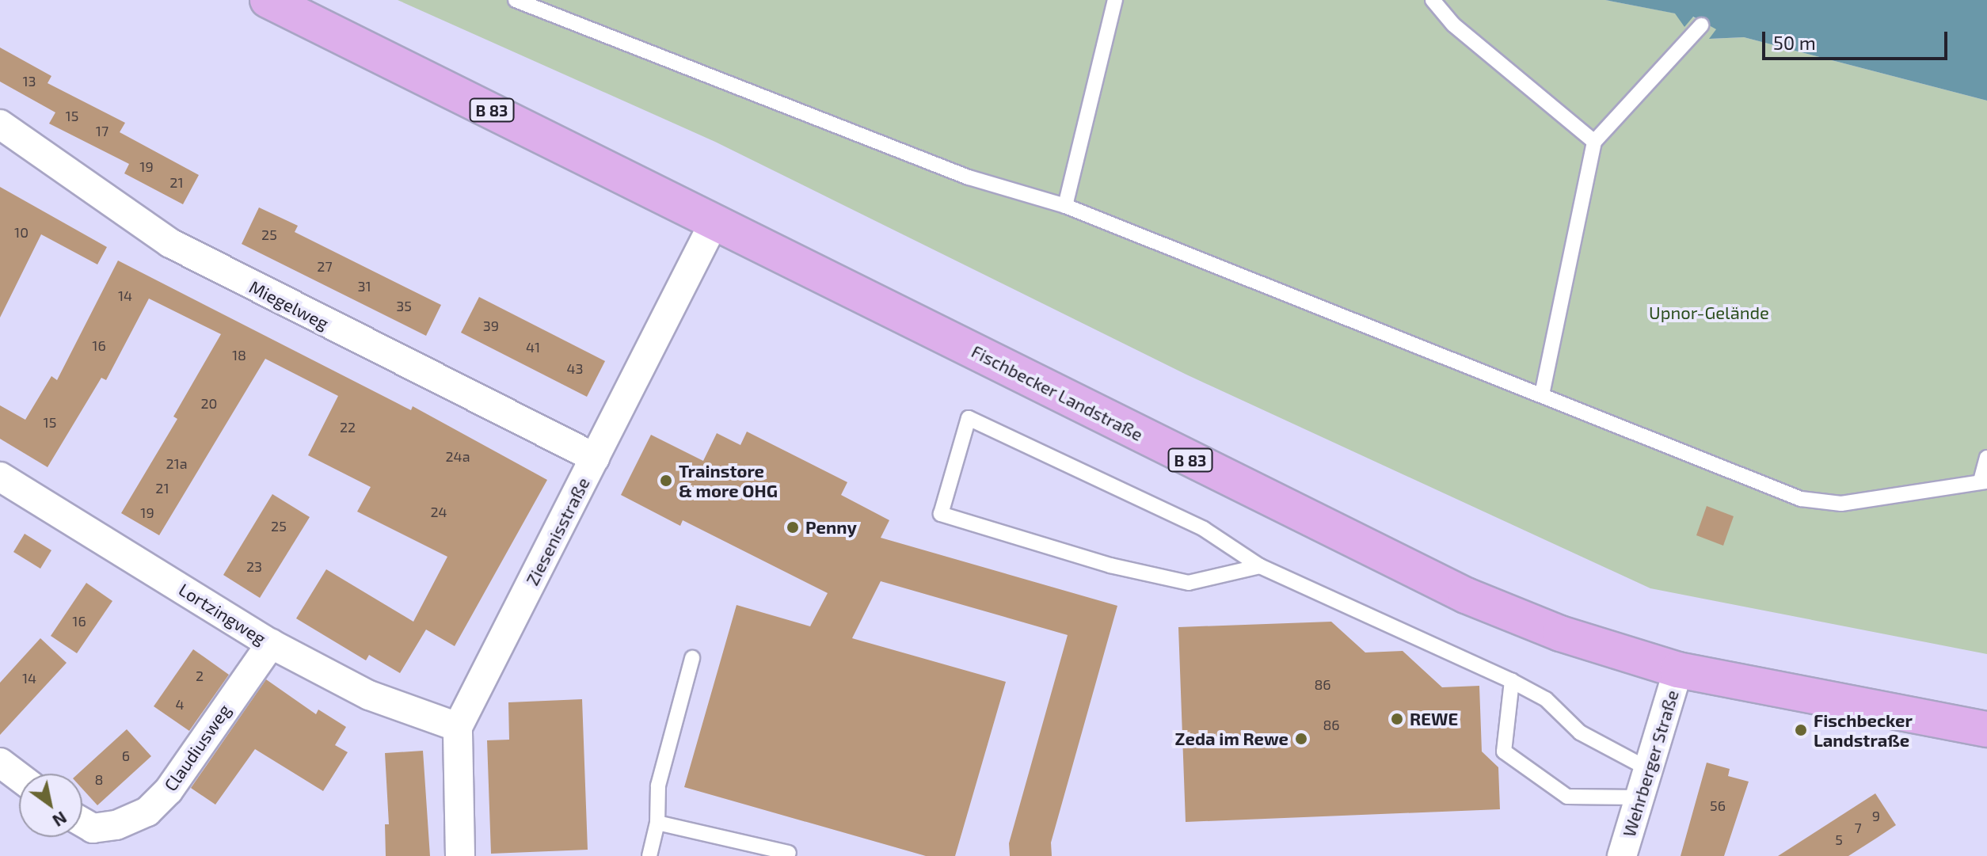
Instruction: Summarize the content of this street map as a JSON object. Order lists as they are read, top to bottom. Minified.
{"streets":{"main road":["B 83","Fischbecker Landstraße"],"street":["Miegelweg","Ziesenisstraße","Lortzingweg","Claudiusweg","Wehrberger Straße"]},"crossings":[["Miegelweg","Ziesenisstraße"],["Fischbecker Landstraße","Ziesenisstraße"],["Fischbecker Landstraße","Wehrberger Straße"],["Ziesenisstraße","Lortzingweg"],["Lortzingweg","Claudiusweg"]],"parks":["Upnor-Gelände"],"places":["Trainstore & more OHG","Penny","REWE","Fischbecker Landstraße","Zeda im Rewe"],"house_numbers":["13","15","17","19","21","10","25","27","31","14","35","39","16","41","18","43","20","15","22","24a","21a","21","24","19","25","23","16","2","14","86","4","86","6","8","56","9","7","5"],"scale_bar":"50 m","north":"bottom right"}
